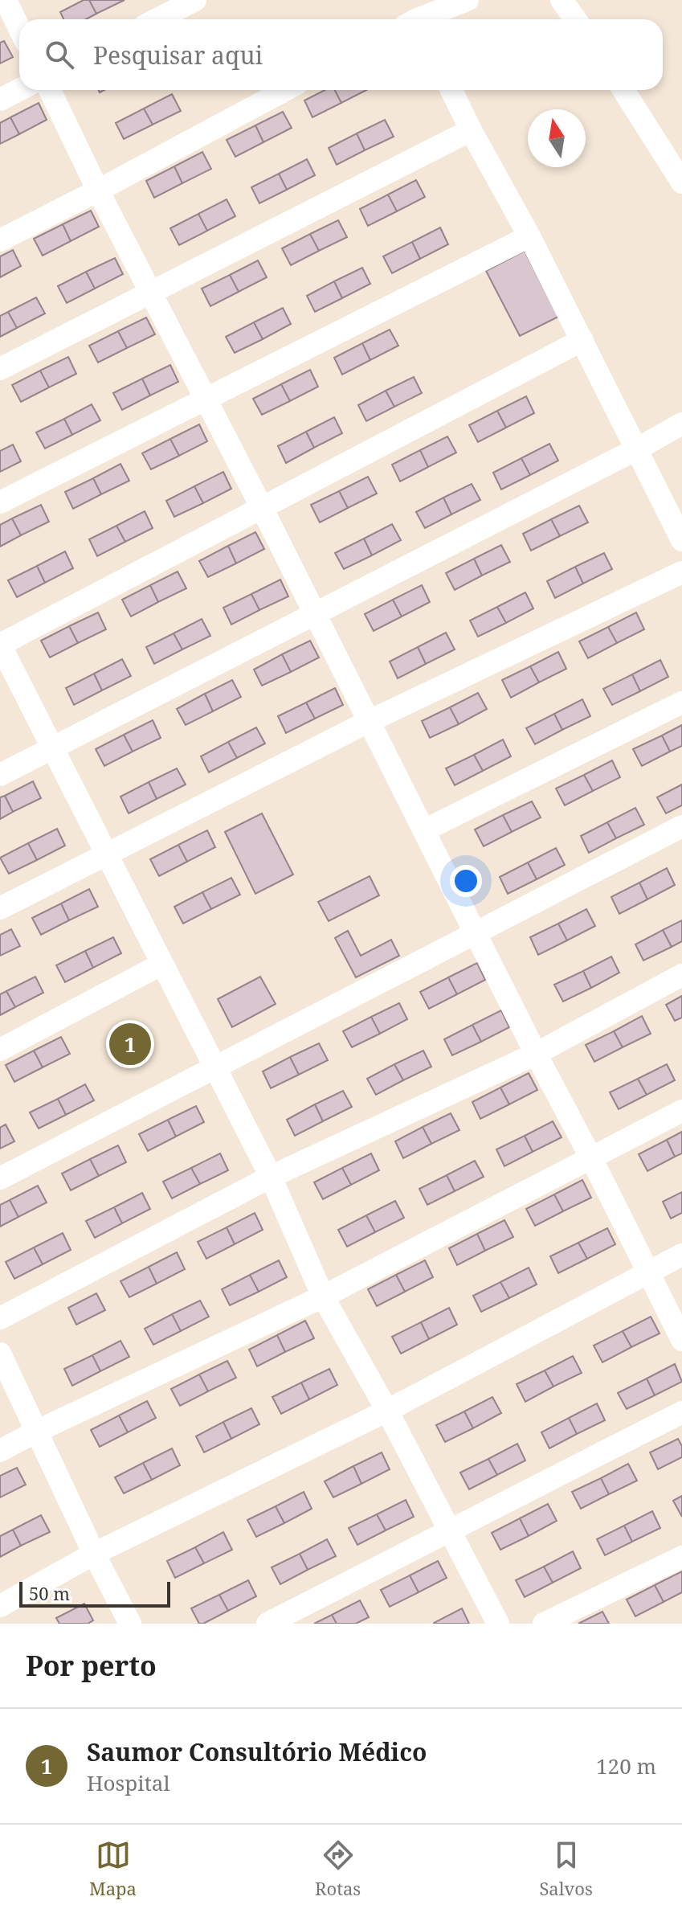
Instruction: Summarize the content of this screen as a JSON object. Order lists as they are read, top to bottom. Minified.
{"scale_bar":"50 m","north":"top","page":{"search":"Pesquisar aqui","pins":"1","scale":"50 m","heading":"Por perto","list":[{"mark":"1","name":"Saumor Consultório Médico","note":"Hospital","value":"120 m"}],"nav":["Mapa","Rotas","Salvos"]}}
